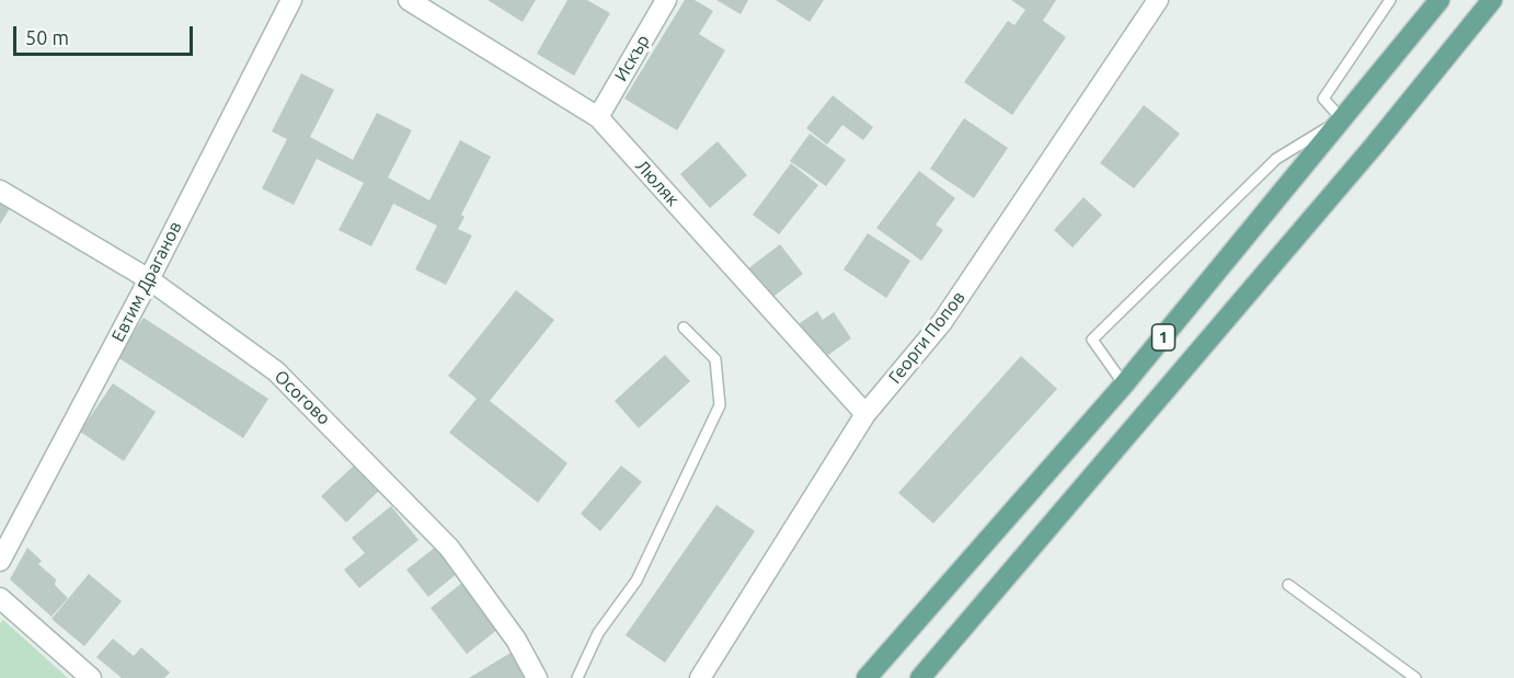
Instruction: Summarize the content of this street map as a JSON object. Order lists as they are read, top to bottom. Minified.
{"streets":{"main road":["1"],"street":["Искър","Люляк","Евтим Драганов","Георги Попов","Осогово"]},"crossings":[["Искър","Люляк"],["Люляк","Георги Попов"],["Евтим Драганов","Осогово"]],"scale_bar":"50 m"}
